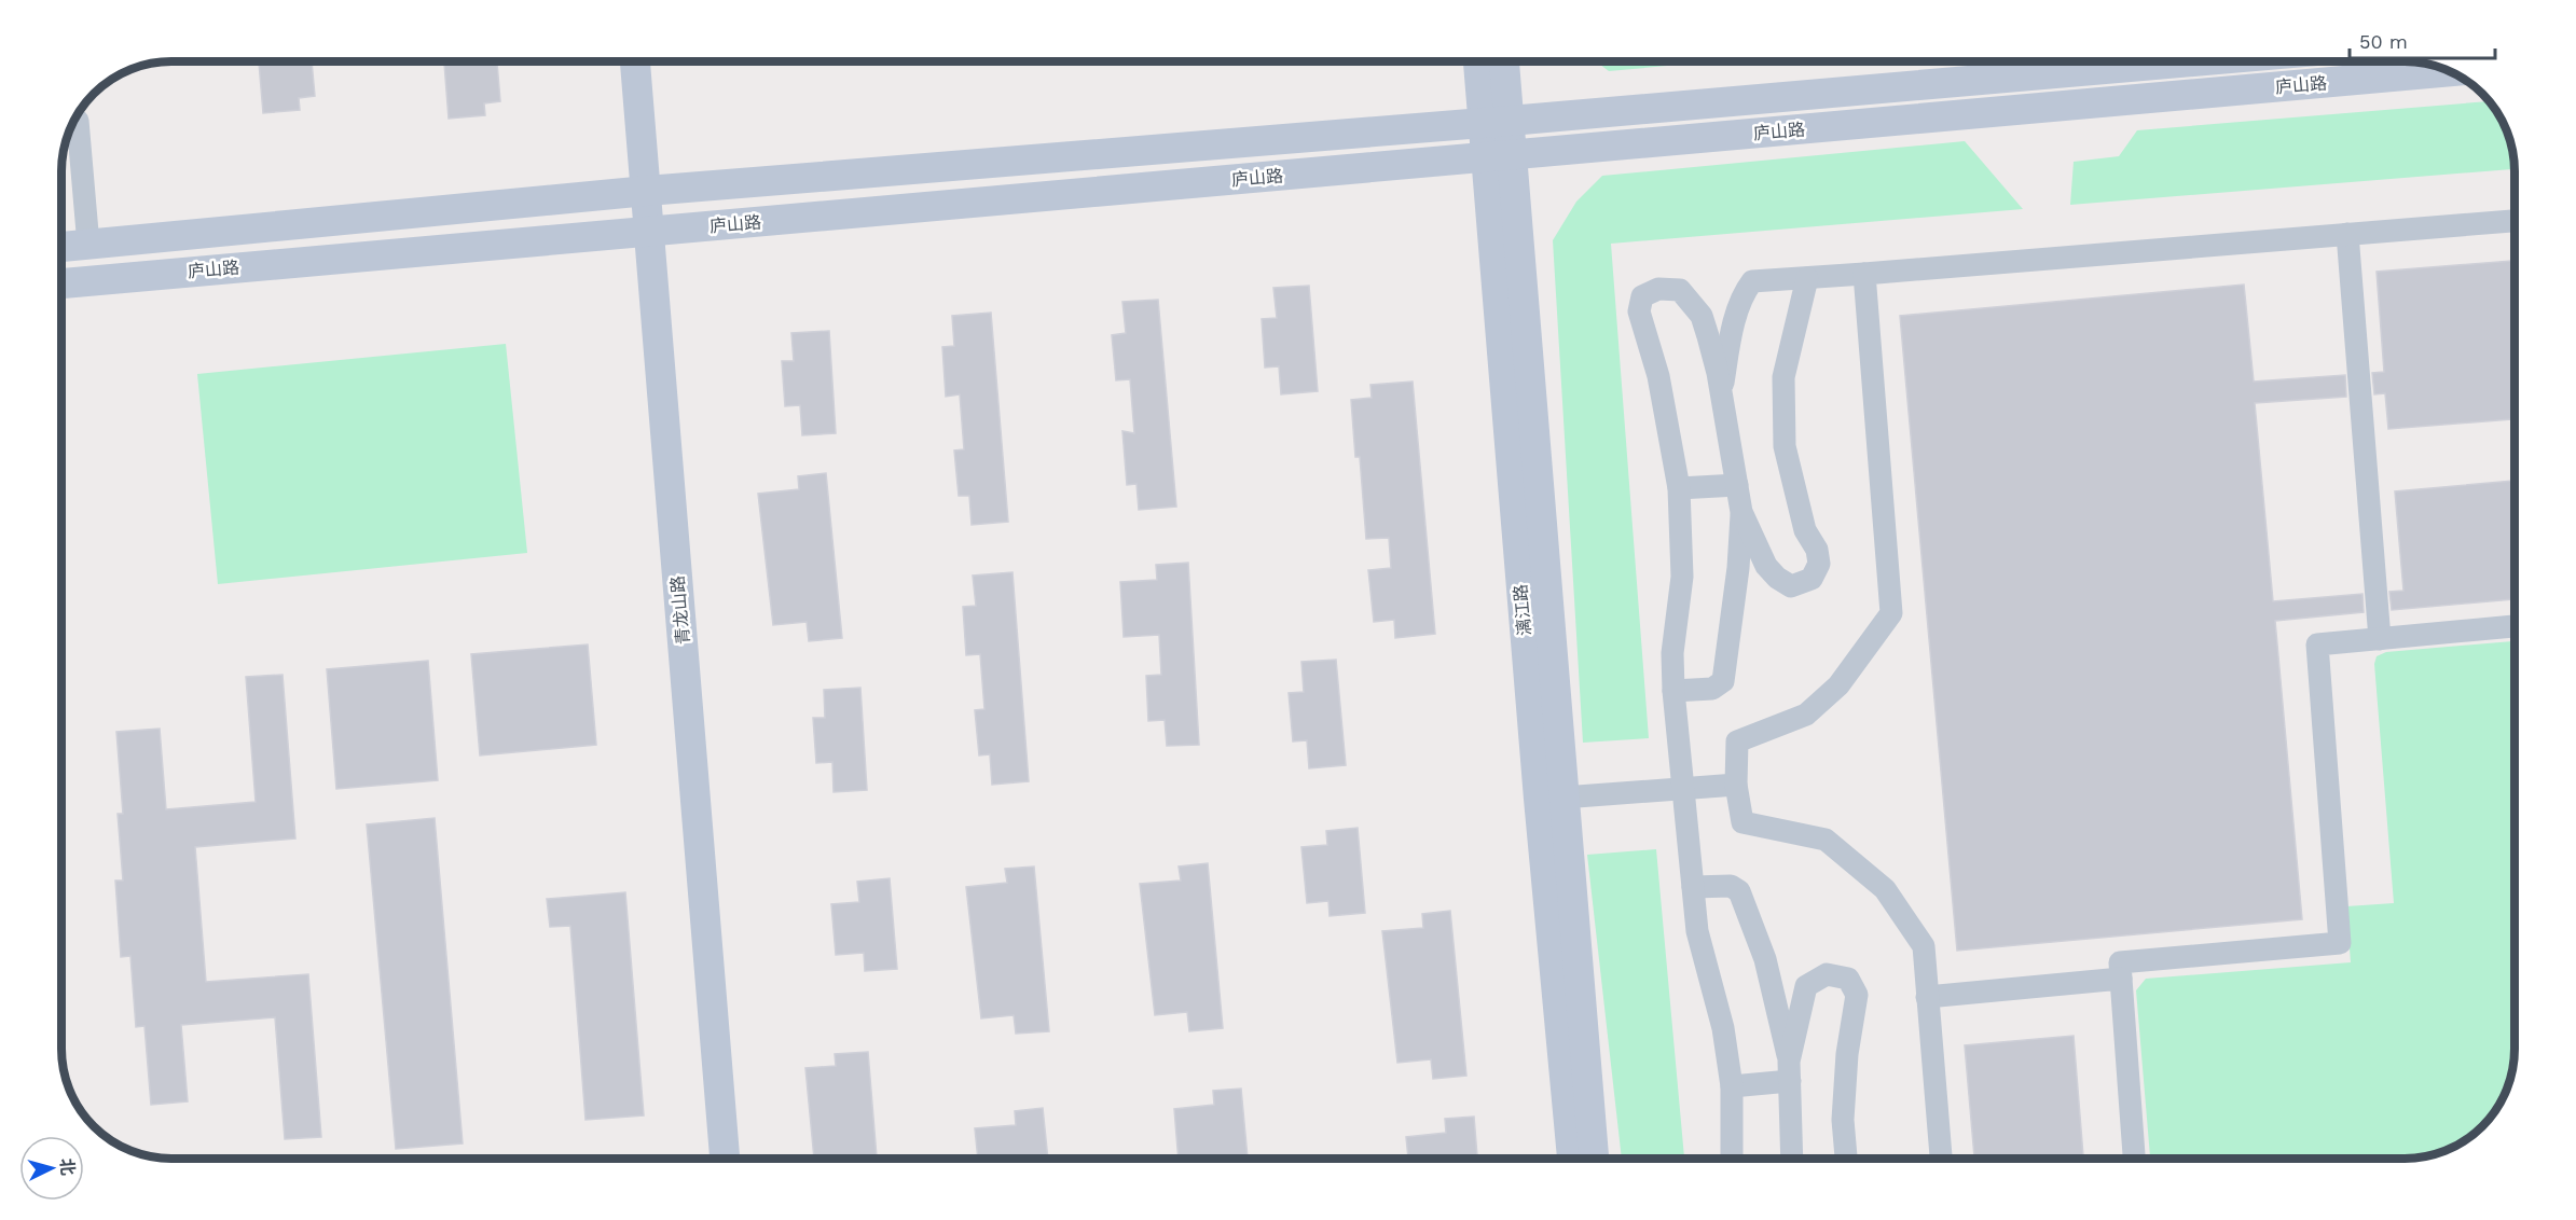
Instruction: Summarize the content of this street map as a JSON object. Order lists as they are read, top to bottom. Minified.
{"streets":{"main road":["庐山路","青龙山路","漓江路"]},"crossings":[["庐山路","青龙山路"],["庐山路","漓江路"]],"scale_bar":"50 m","north":"right"}
